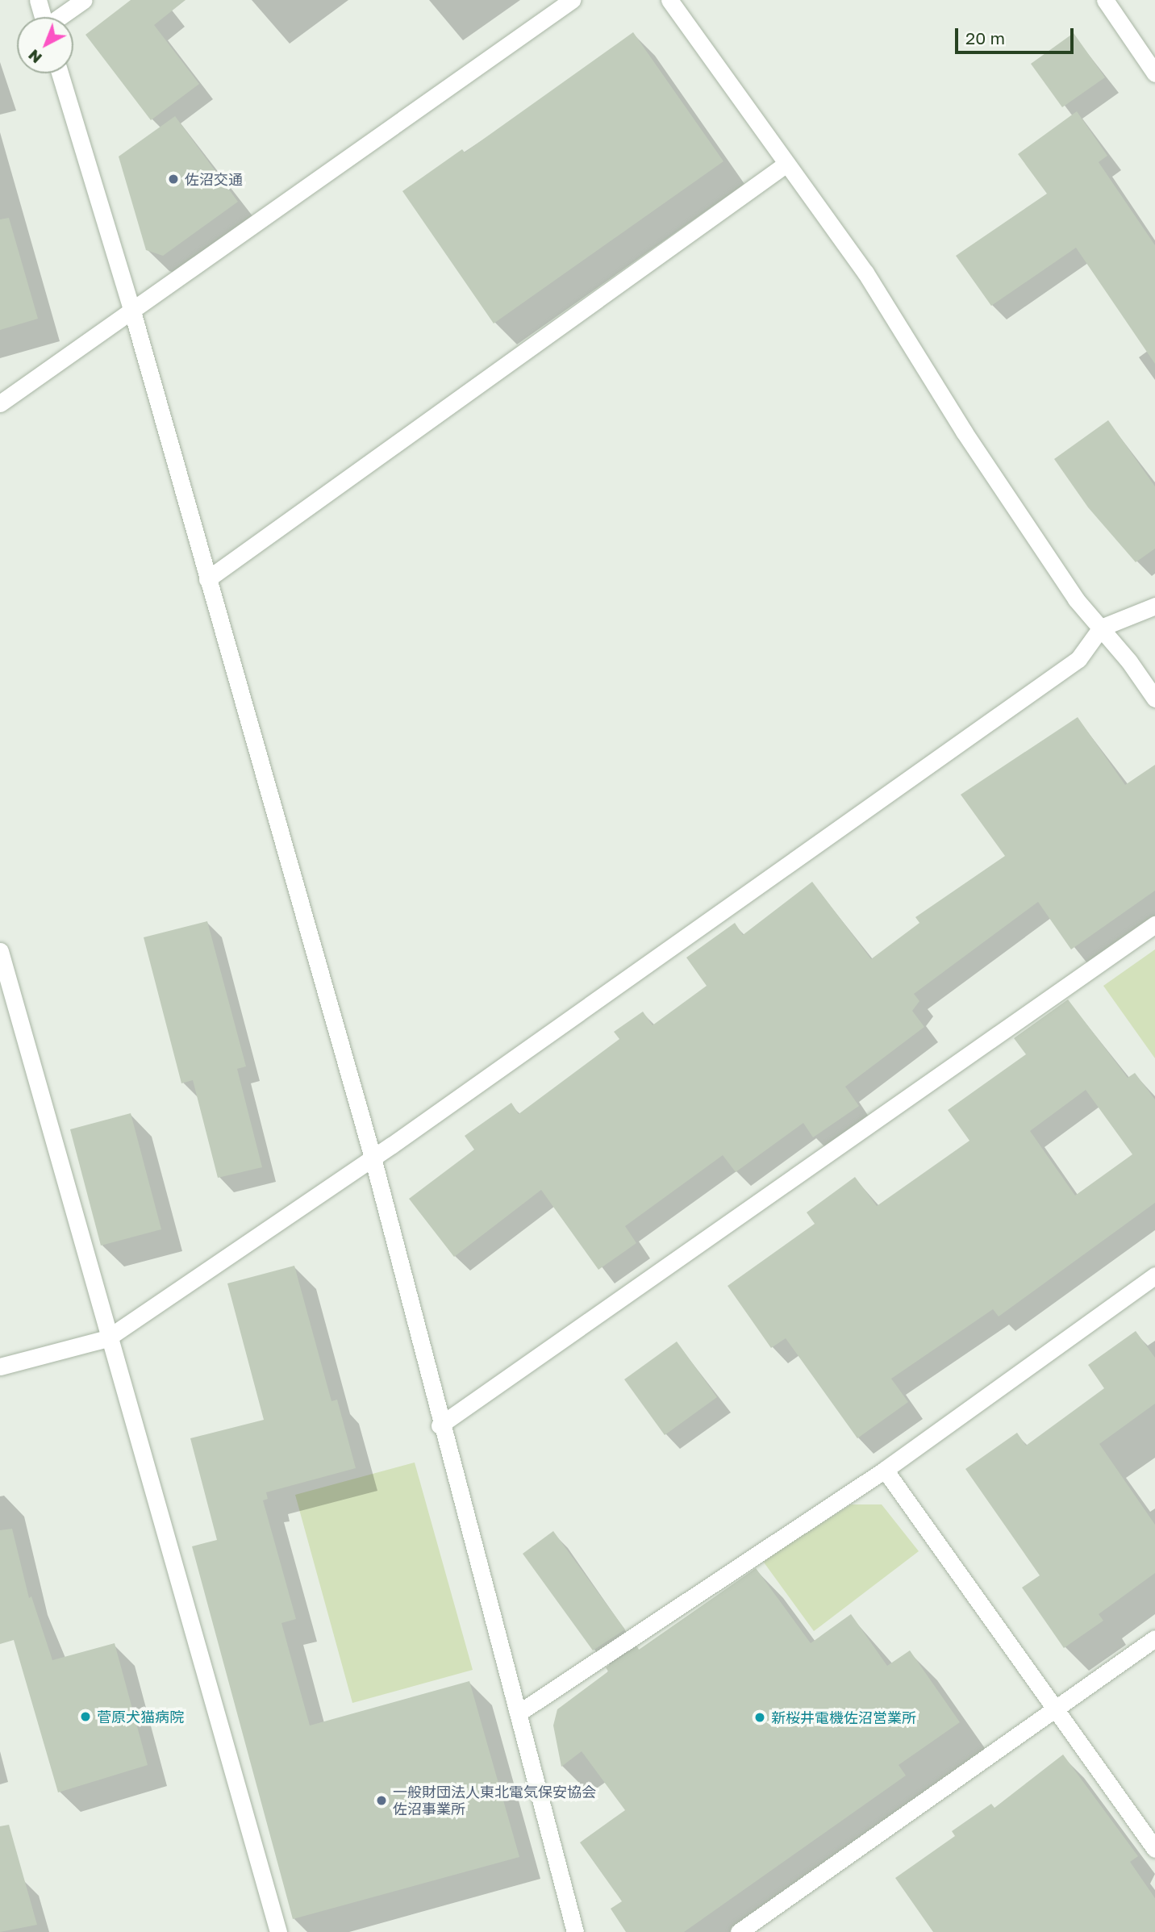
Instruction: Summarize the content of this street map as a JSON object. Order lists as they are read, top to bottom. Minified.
{"places":["佐沼交通","菅原犬猫病院","新桜井電機佐沼営業所","一般財団法人東北電気保安協会 佐沼事業所"],"scale_bar":"20 m","north":"bottom left"}
